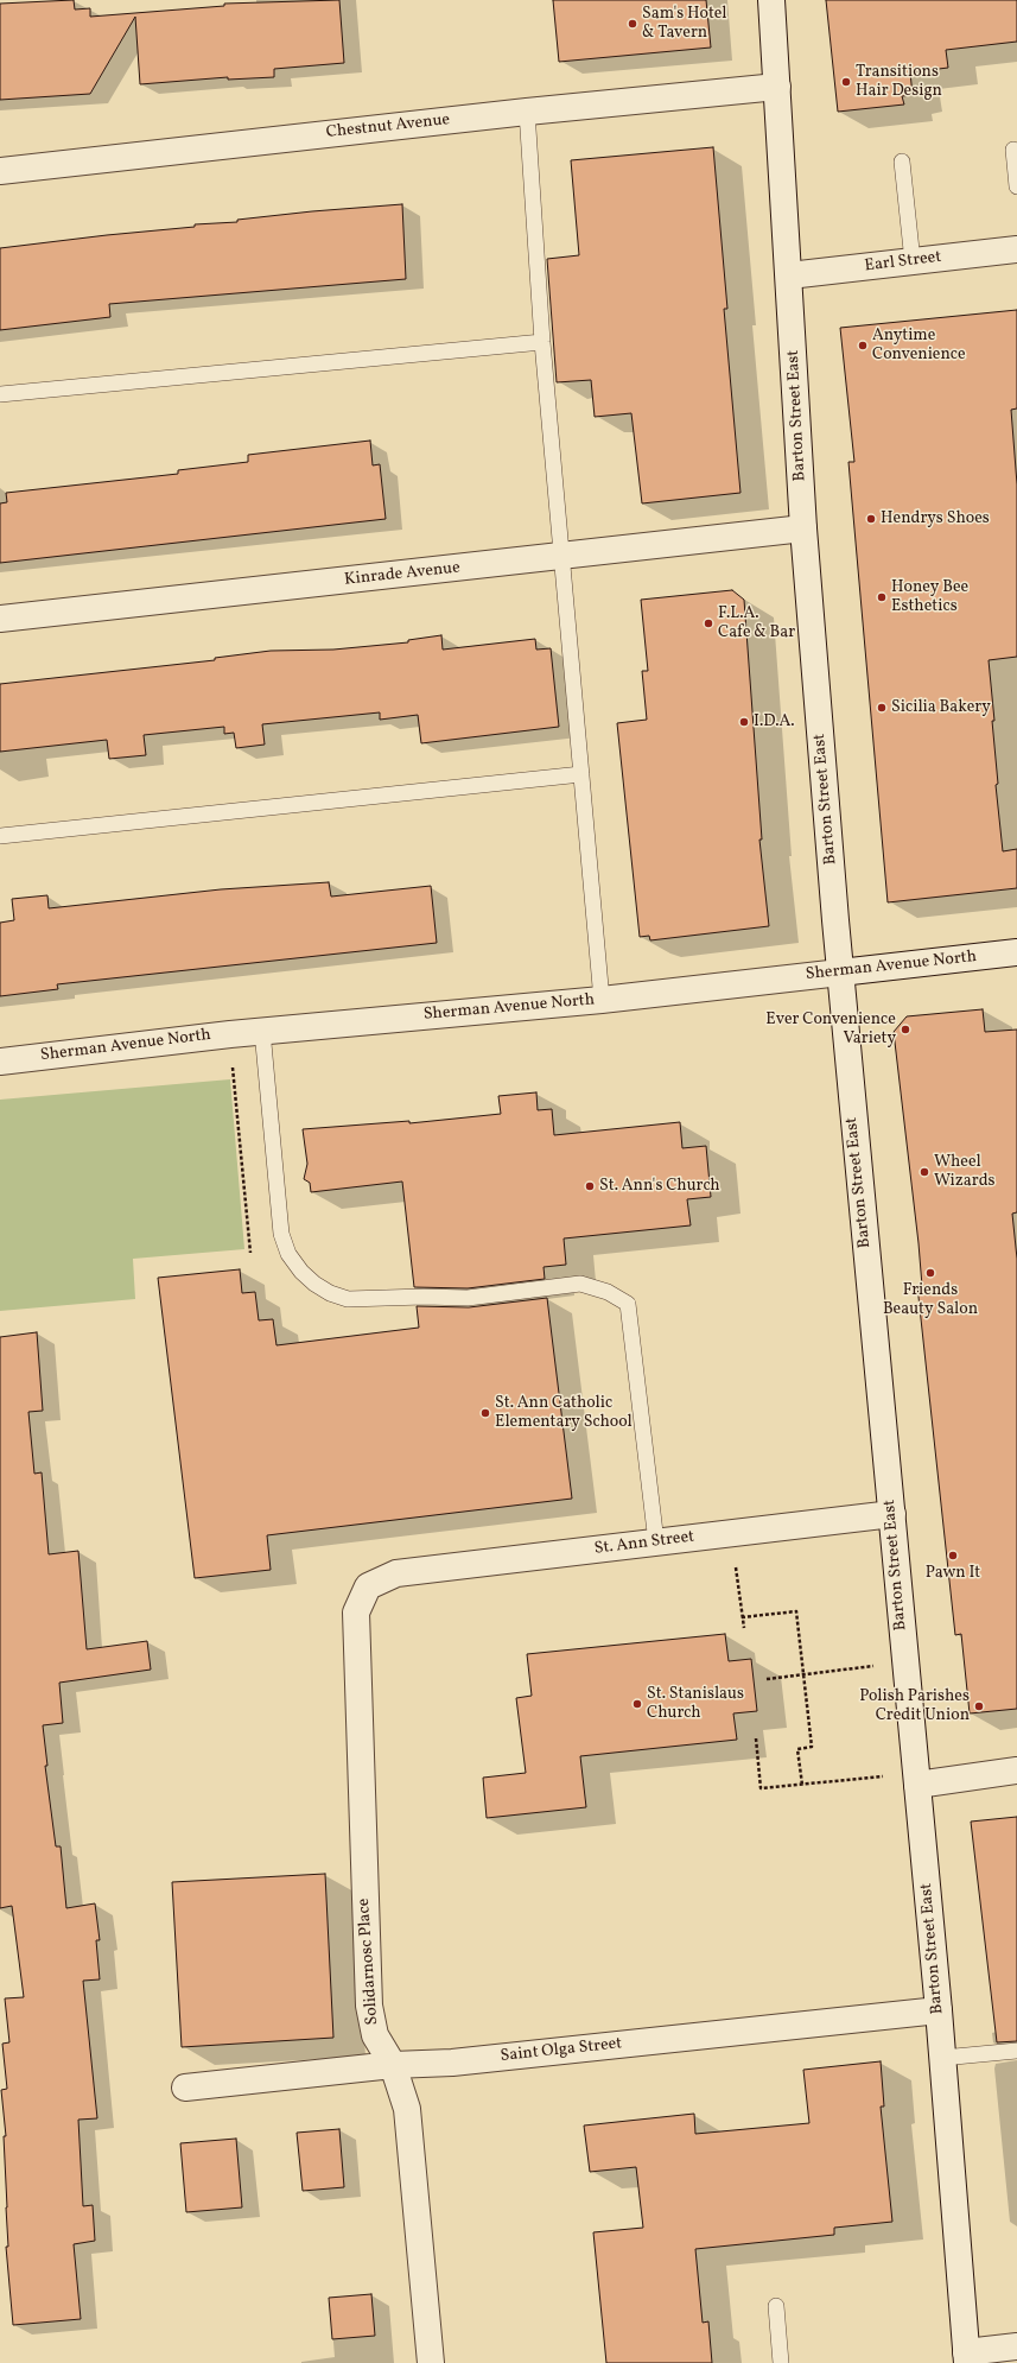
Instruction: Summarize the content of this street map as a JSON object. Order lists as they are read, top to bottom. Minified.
{"streets":{"street":["Chestnut Avenue","Earl Street","Barton Street East","Kinrade Avenue","Sherman Avenue North","St. Ann Street","Solidarnosc Place","Saint Olga Street"]},"crossings":[["Chestnut Avenue","Barton Street East"],["Earl Street","Barton Street East"],["Barton Street East","Kinrade Avenue"],["Barton Street East","Sherman Avenue North"],["Barton Street East","St. Ann Street"],["Barton Street East","Saint Olga Street"],["St. Ann Street","Solidarnosc Place"],["Solidarnosc Place","Saint Olga Street"]],"places":["Sam's Hotel & Tavern","Transitions Hair Design","Anytime Convenience","Hendrys Shoes","Honey Bee Esthetics","F.L.A. Cafe & Bar","Sicilia Bakery","I.D.A.","Ever Convenience Variety","Wheel Wizards","St. Ann's Church","Friends Beauty Salon","St. Ann Catholic Elementary School","Pawn It","St. Stanislaus Church","Polish Parishes Credit Union"]}
